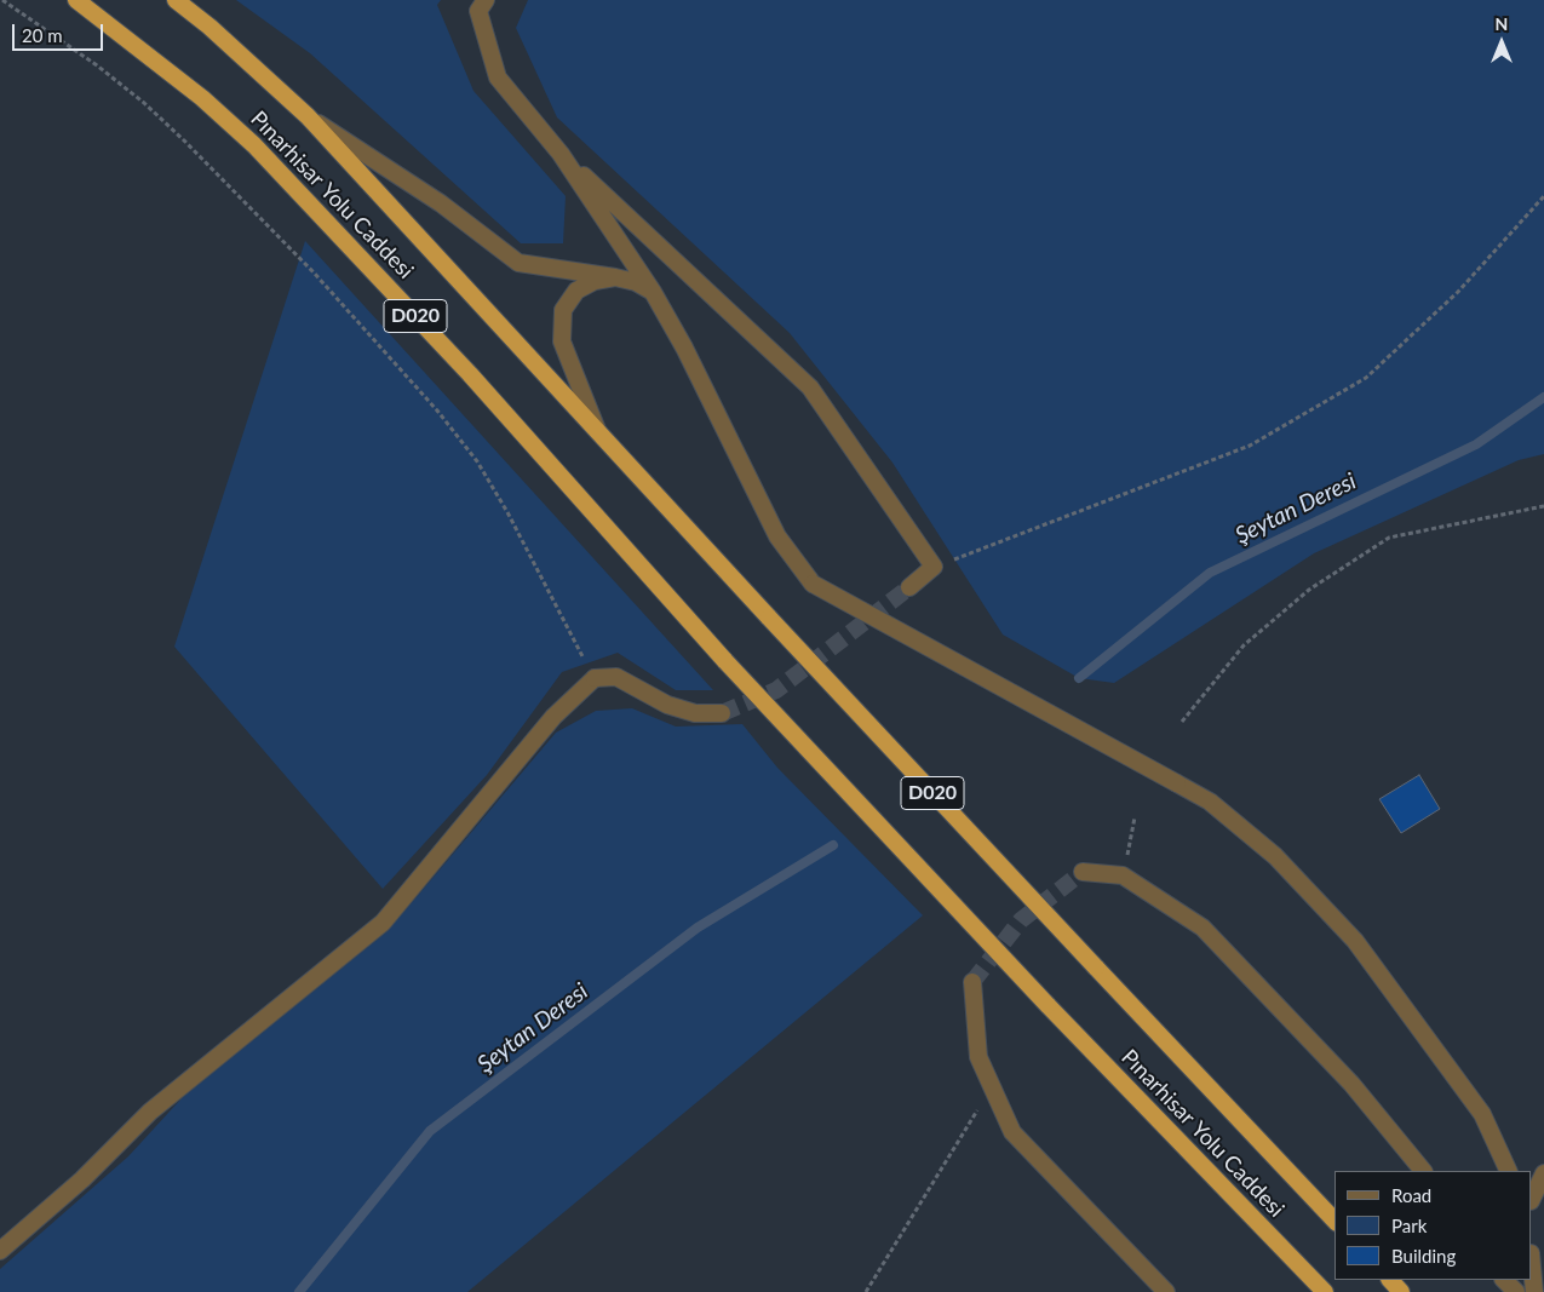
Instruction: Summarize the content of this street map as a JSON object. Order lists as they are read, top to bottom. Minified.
{"streets":{"highway":["Pınarhisar Yolu Caddesi","D020"]},"water":["Şeytan Deresi"],"legend":["Road","Park","Building"],"scale_bar":"20 m","north":"top"}
